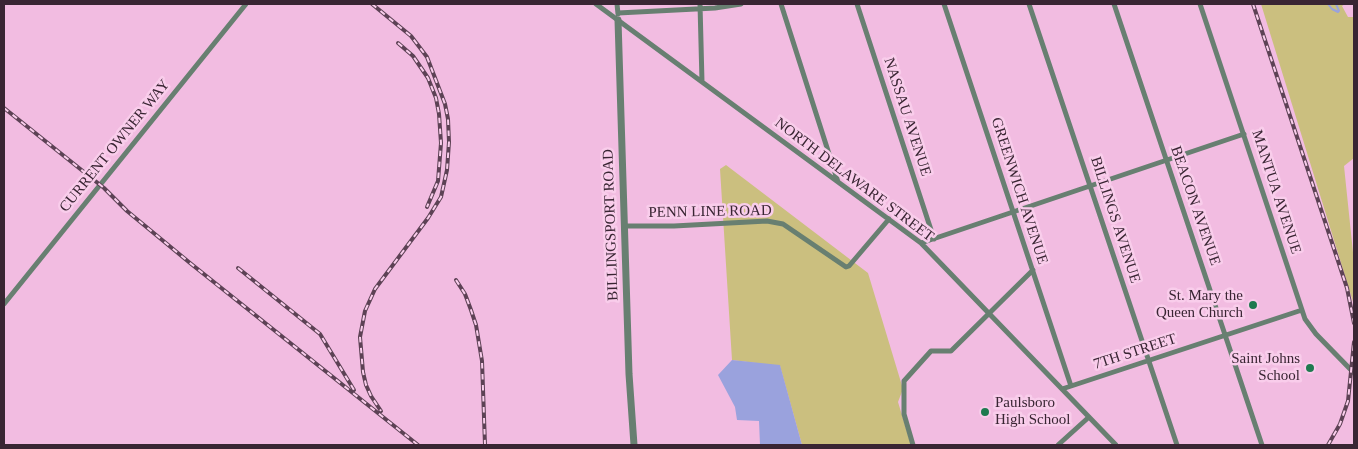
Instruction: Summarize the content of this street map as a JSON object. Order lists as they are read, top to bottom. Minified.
{"streets":{"street":["NASSAU AVENUE","CURRENT OWNER WAY","NORTH DELAWARE STREET","GREENWICH AVENUE","MANTUA AVENUE","BEACON AVENUE","PENN LINE ROAD","BILLINGS AVENUE","BILLINGSPORT ROAD","7TH STREET"]},"crossings":[["NORTH DELAWARE STREET","PENN LINE ROAD"],["NORTH DELAWARE STREET","BILLINGSPORT ROAD"],["NORTH DELAWARE STREET","7TH STREET"],["GREENWICH AVENUE","7TH STREET"],["MANTUA AVENUE","7TH STREET"],["BEACON AVENUE","7TH STREET"],["PENN LINE ROAD","BILLINGSPORT ROAD"],["BILLINGS AVENUE","7TH STREET"]],"places":["St. Mary the Queen Church","Saint Johns School","Paulsboro High School"]}
